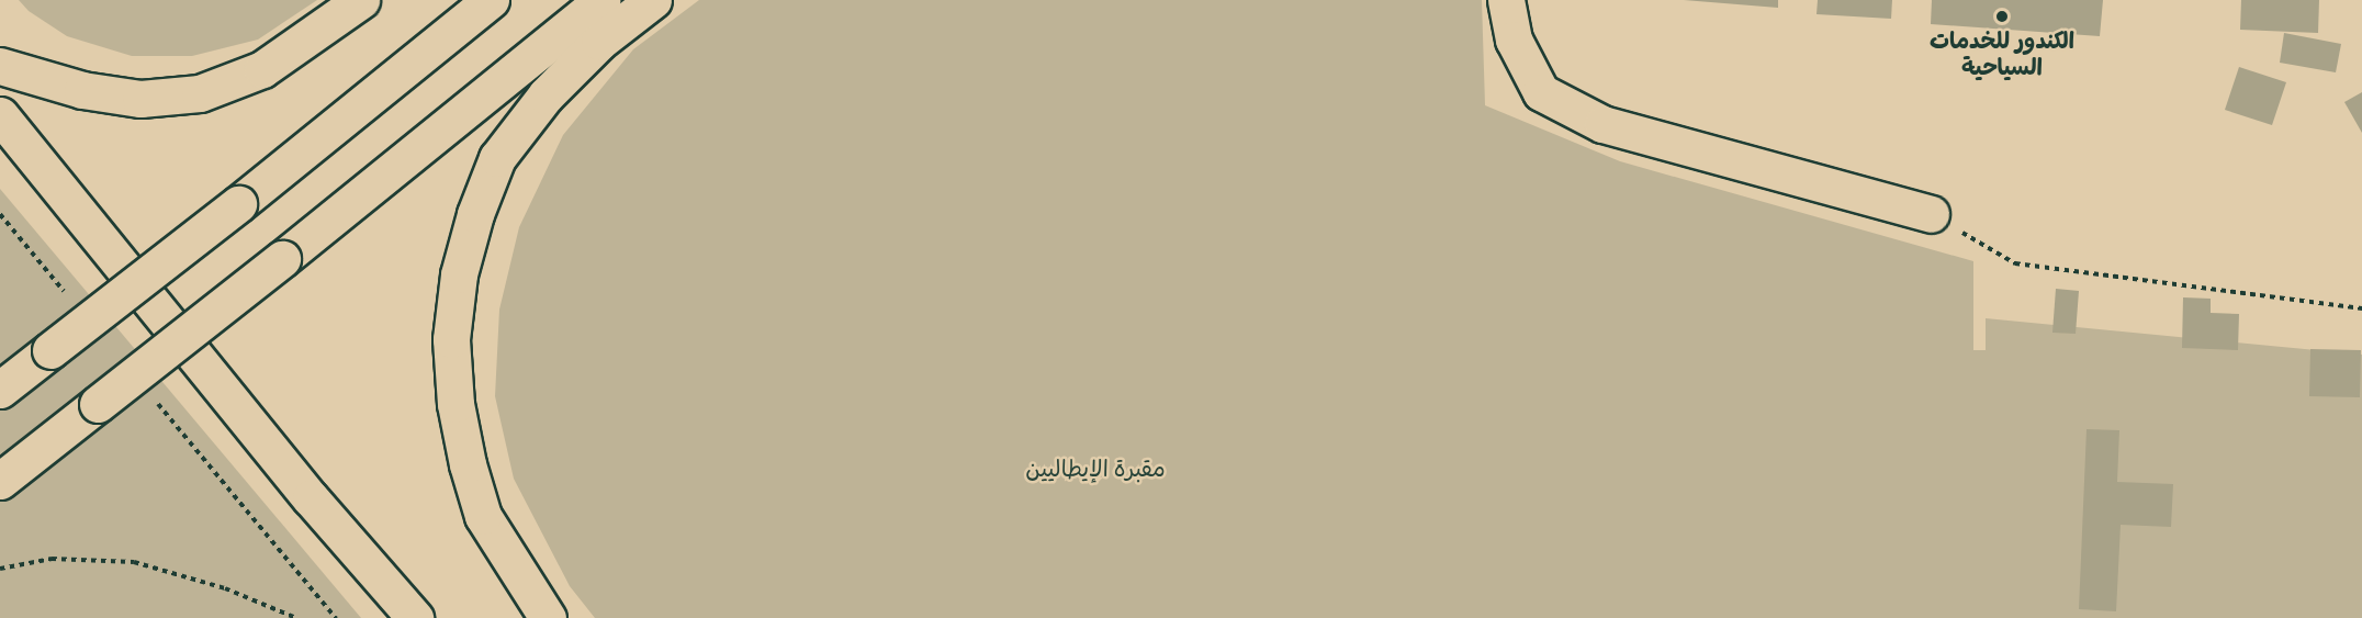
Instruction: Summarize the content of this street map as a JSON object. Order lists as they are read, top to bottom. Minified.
{"parks":["مقبرة الإيطاليين"],"places":["الكندور للخدمات السياحية"]}
